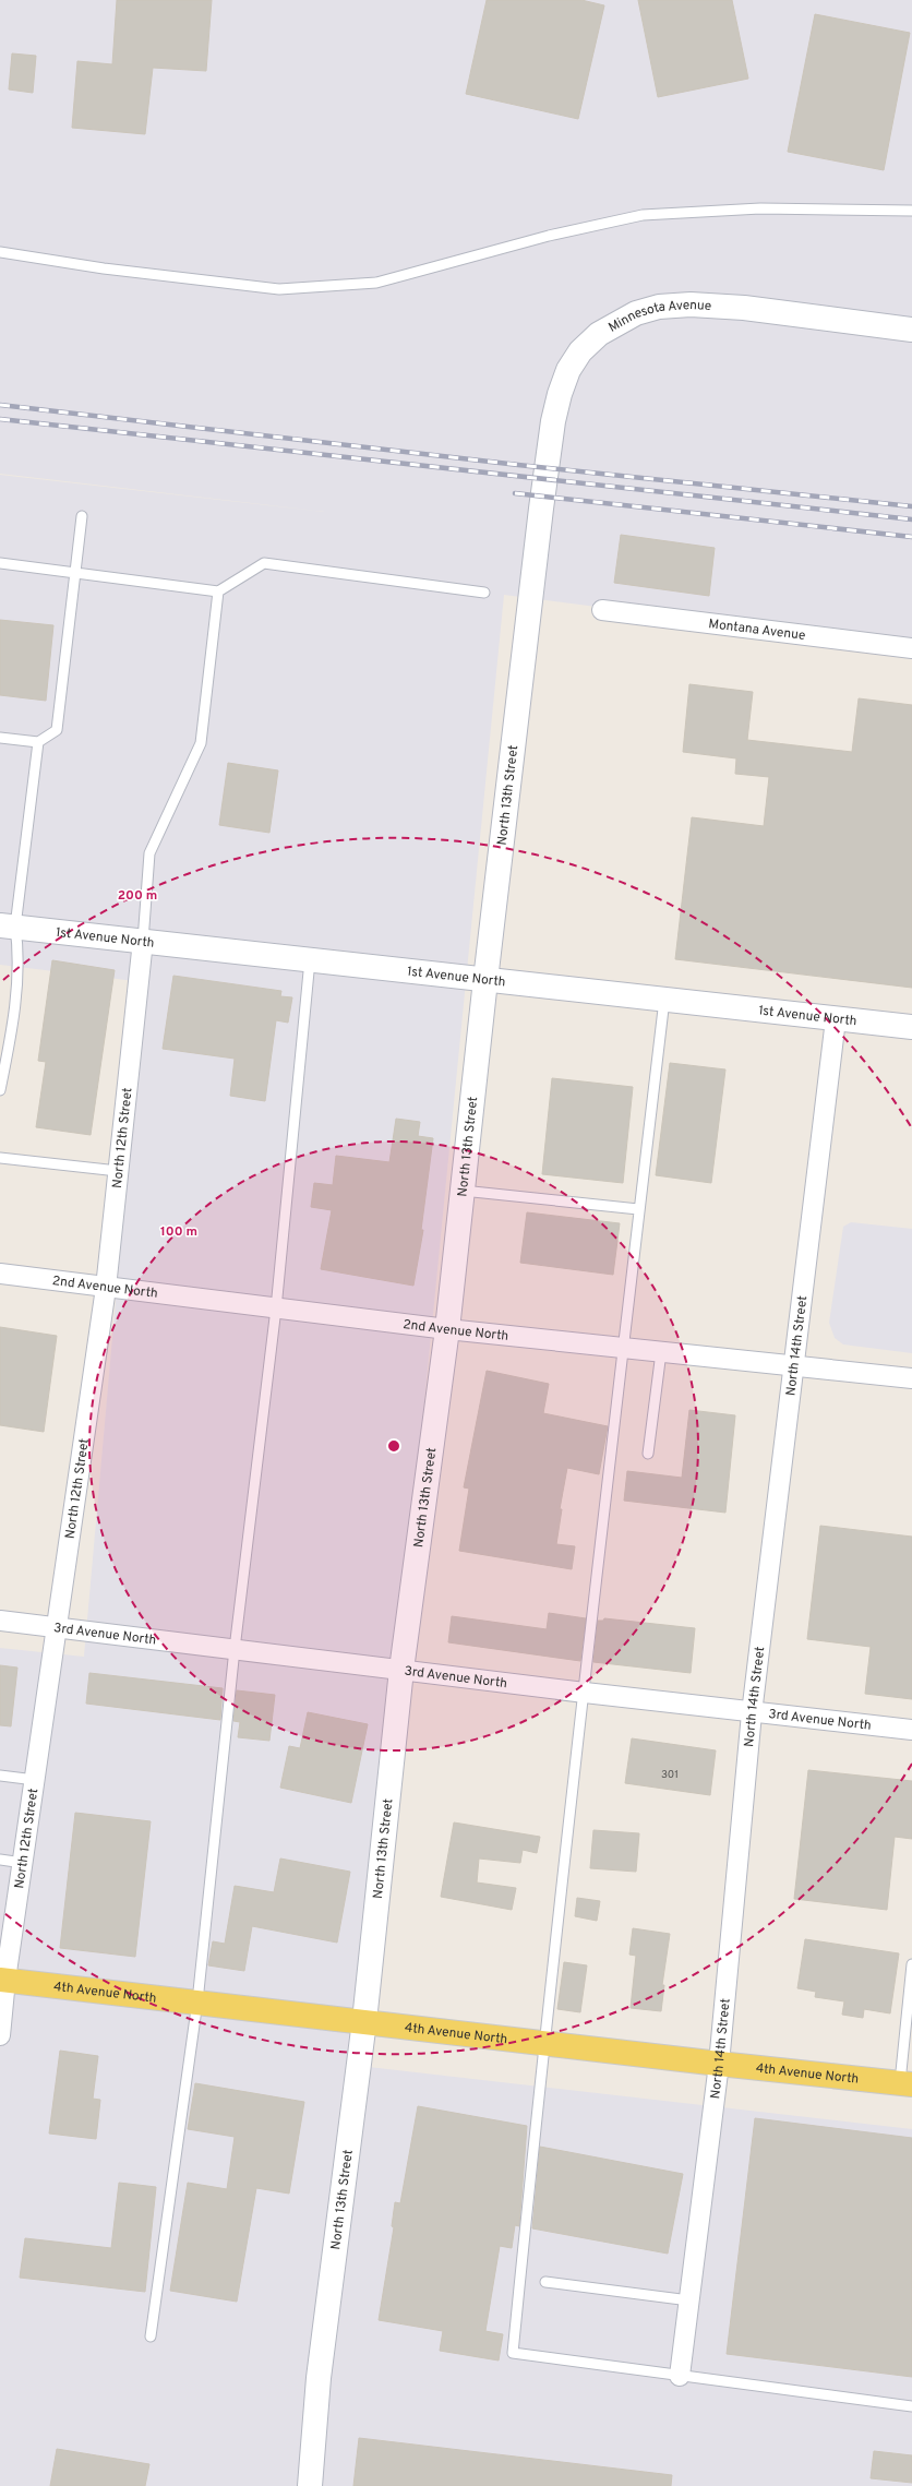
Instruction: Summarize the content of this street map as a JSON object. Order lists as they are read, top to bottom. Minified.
{"streets":{"main road":["4th Avenue North"],"street":["Minnesota Avenue","Montana Avenue","North 13th Street","1st Avenue North","North 12th Street","2nd Avenue North","North 14th Street","3rd Avenue North"]},"crossings":[["Minnesota Avenue","North 13th Street"],["North 13th Street","1st Avenue North"],["North 13th Street","2nd Avenue North"],["North 13th Street","3rd Avenue North"],["North 13th Street","4th Avenue North"],["1st Avenue North","North 12th Street"],["1st Avenue North","North 14th Street"],["North 12th Street","2nd Avenue North"],["North 12th Street","3rd Avenue North"],["North 12th Street","4th Avenue North"],["2nd Avenue North","North 14th Street"],["North 14th Street","3rd Avenue North"],["North 14th Street","4th Avenue North"]],"house_numbers":["301"],"rings":["200 m","100 m"]}
